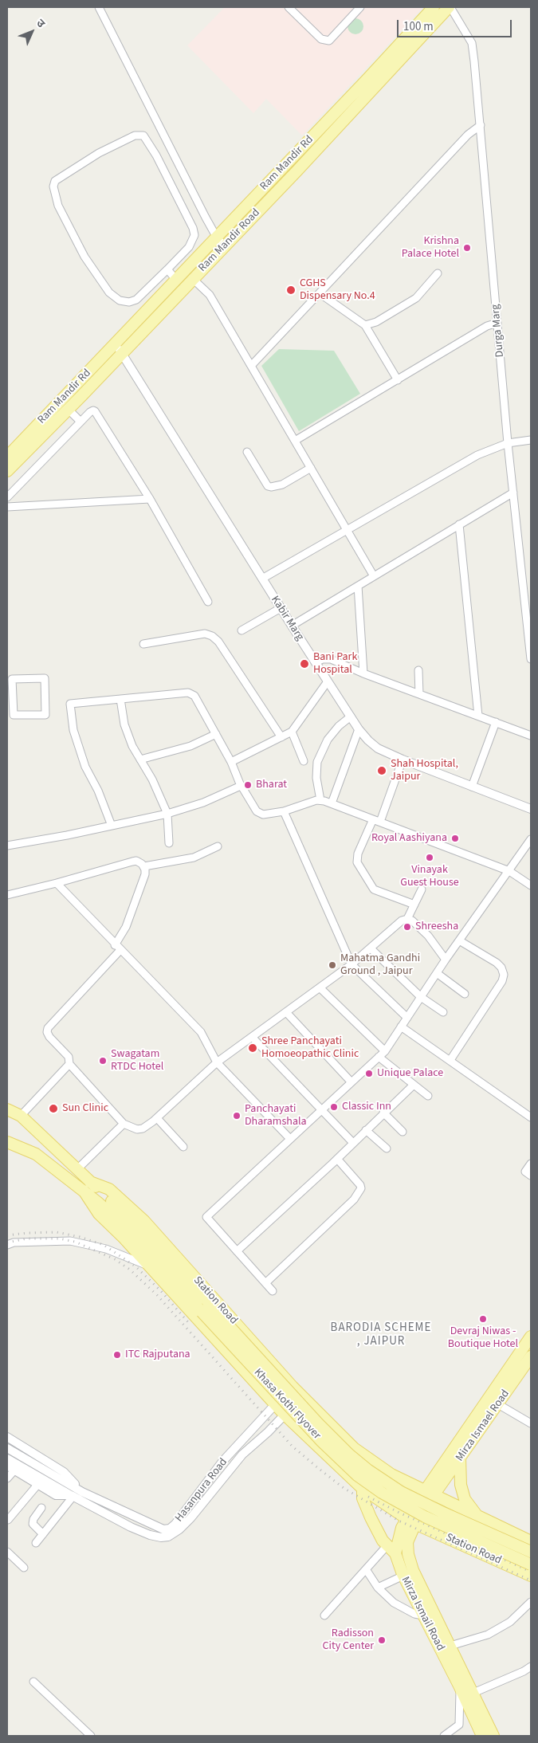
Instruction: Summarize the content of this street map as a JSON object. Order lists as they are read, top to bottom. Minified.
{"streets":{"main road":["Ram Mandir Rd","Ram Mandir Road","Station Road","Khasa Kothi Flyover","Mirza Ismael Road","Mirza Ismail Road"],"street":["Durga Marg","Kabir Marg","Hasanpura Road"]},"crossings":[["Ram Mandir Rd","Ram Mandir Road"],["Ram Mandir Rd","Kabir Marg"],["Ram Mandir Road","Durga Marg"],["Ram Mandir Road","Kabir Marg"],["Station Road","Khasa Kothi Flyover"],["Station Road","Mirza Ismael Road"],["Station Road","Hasanpura Road"],["Station Road","Mirza Ismail Road"],["Mirza Ismael Road","Mirza Ismail Road"]],"districts":["BARODIA SCHEME , JAIPUR"],"places":["Krishna Palace Hotel","CGHS Dispensary No.4","Bani Park Hospital","Shah Hospital, Jaipur","Bharat","Royal Aashiyana","Vinayak Guest House","Shreesha","Mahatma Gandhi Ground , Jaipur","Shree Panchayati Homoeopathic Clinic","Swagatam RTDC Hotel","Unique Palace","Classic Inn","Sun Clinic","Panchayati Dharamshala","Devraj Niwas - Boutique Hotel","ITC Rajputana","Radisson City Center"],"scale_bar":"100 m","north":"top right"}
